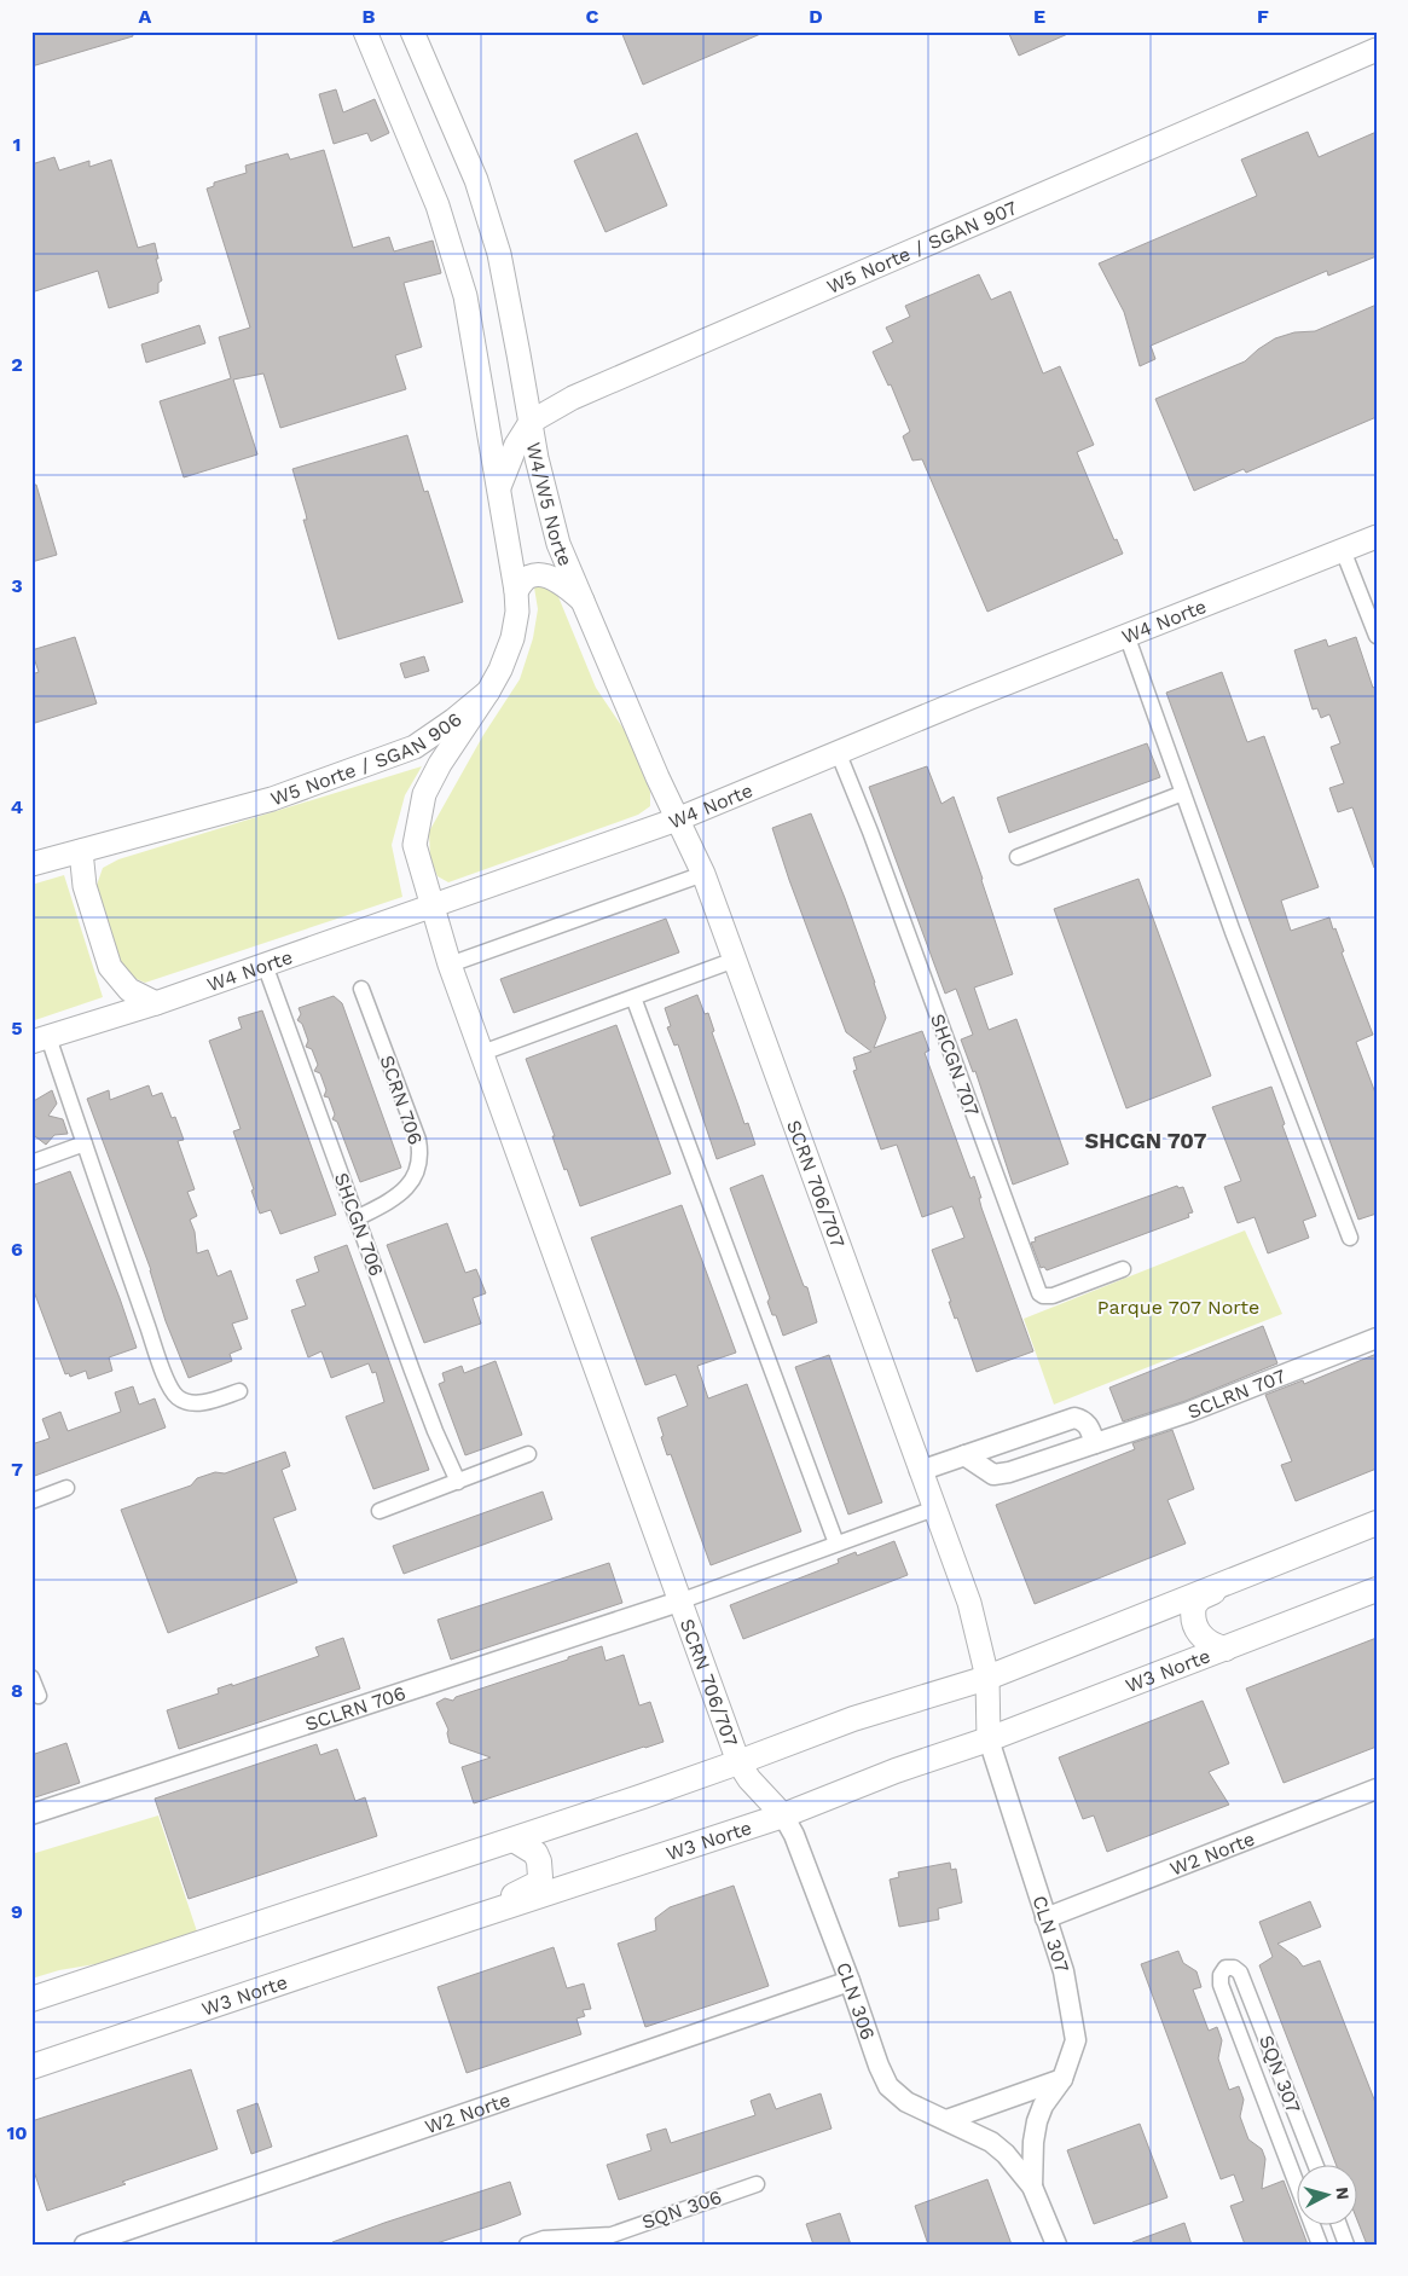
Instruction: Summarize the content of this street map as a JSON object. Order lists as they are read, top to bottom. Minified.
{"streets":{"main road":["W5 Norte / SGAN 907","W4/W5 Norte","W4 Norte","W5 Norte / SGAN 906","SCRN 706/707","W3 Norte","CLN 307","CLN 306"],"street":["SHCGN 707","SCRN 706","SHCGN 706","SCLRN 707","SCLRN 706","W2 Norte","SQN 307","SQN 306"]},"crossings":[["W5 Norte / SGAN 907","W4/W5 Norte"],["W4/W5 Norte","W4 Norte"],["W4/W5 Norte","SCRN 706/707"],["W4 Norte","SHCGN 707"],["W4 Norte","SCRN 706/707"],["W4 Norte","SHCGN 706"],["W5 Norte / SGAN 906","SCRN 706/707"],["SCRN 706","SHCGN 706"],["SCRN 706/707","SCLRN 706"],["SCRN 706/707","CLN 307"],["SCRN 706/707","CLN 306"],["W3 Norte","CLN 307"],["W3 Norte","CLN 306"],["W2 Norte","CLN 307"],["W2 Norte","CLN 306"],["CLN 307","CLN 306"]],"districts":["SHCGN 707"],"parks":["Parque 707 Norte"],"north":"right","grid":{"columns":["A","B","C","D","E","F"],"rows":["1","2","3","4","5","6","7","8","9","10"]}}
